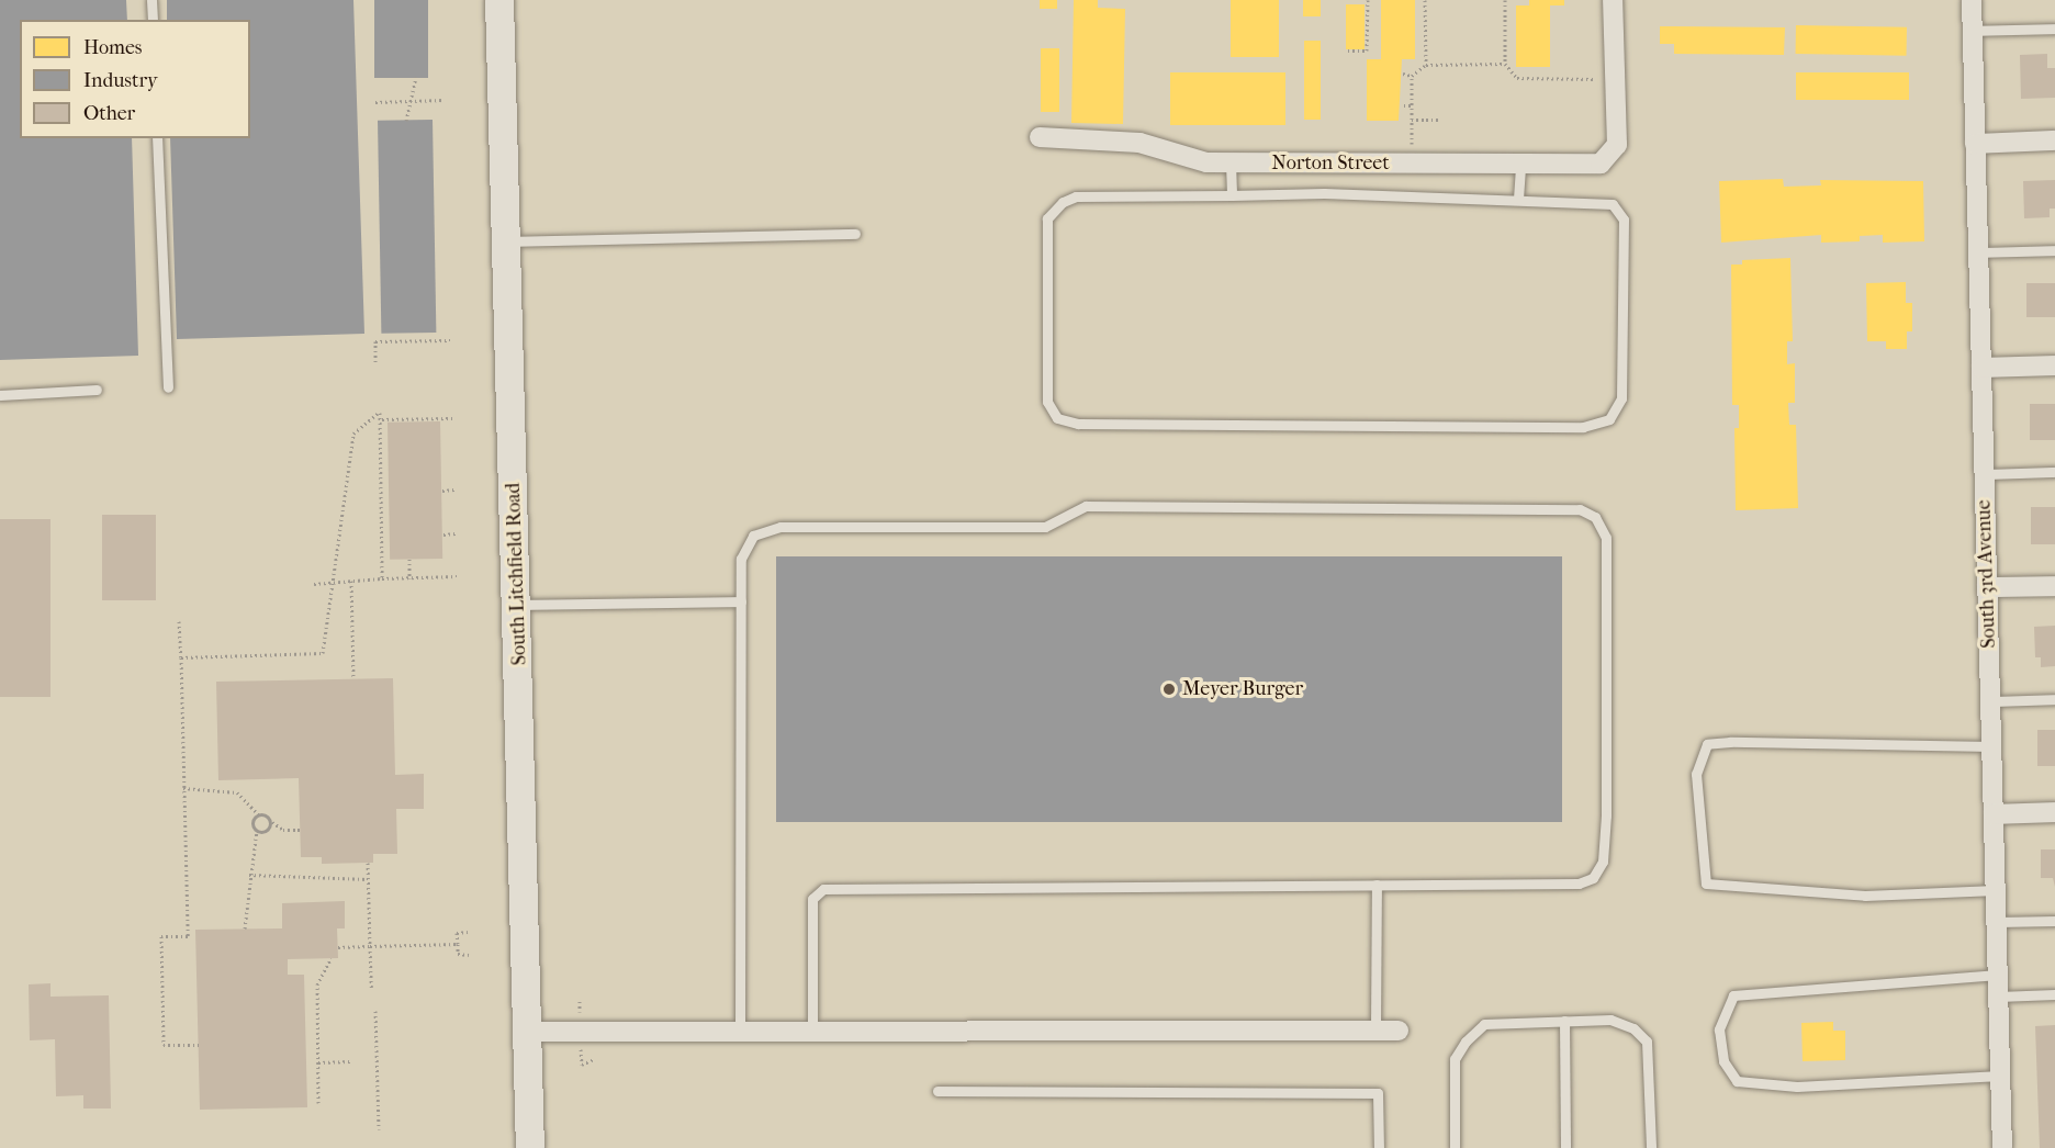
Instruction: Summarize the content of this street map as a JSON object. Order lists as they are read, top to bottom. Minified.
{"streets":{"main road":["South Litchfield Road"],"street":["Norton Street","South 3rd Avenue"]},"places":["Meyer Burger"],"legend":["Homes","Industry","Other"]}
